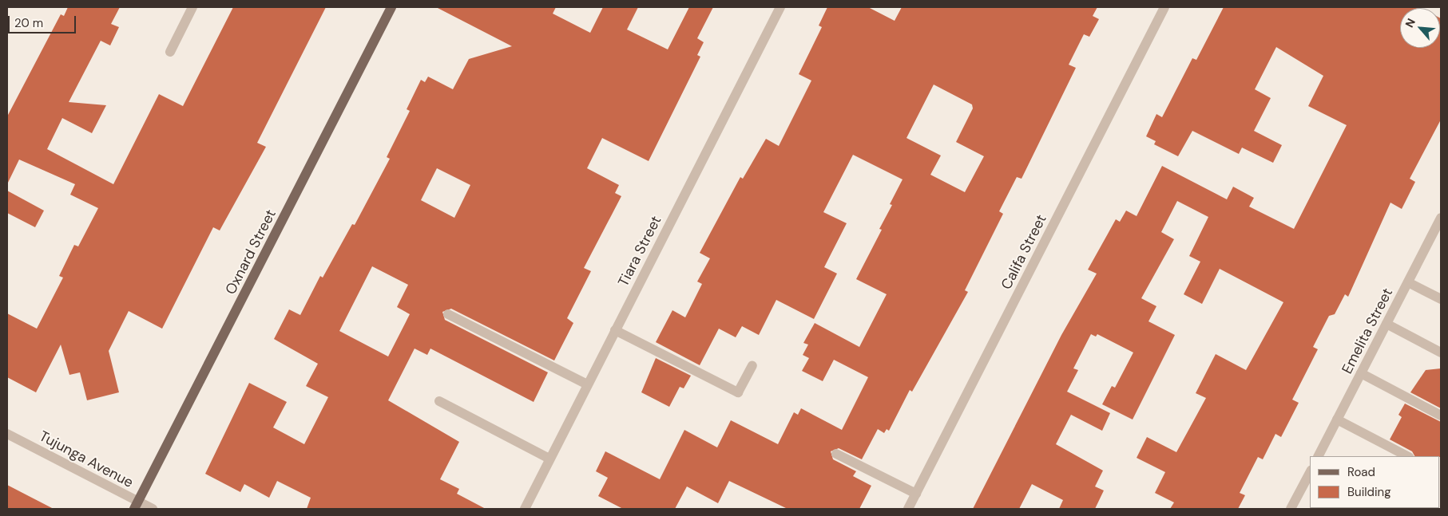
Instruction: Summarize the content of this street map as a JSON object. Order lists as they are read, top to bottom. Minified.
{"streets":{"main road":["Oxnard Street"],"street":["Tiara Street","Califa Street","Emelita Street","Tujunga Avenue"]},"crossings":[["Oxnard Street","Tujunga Avenue"]],"legend":["Road","Building"],"scale_bar":"20 m","north":"top left"}
